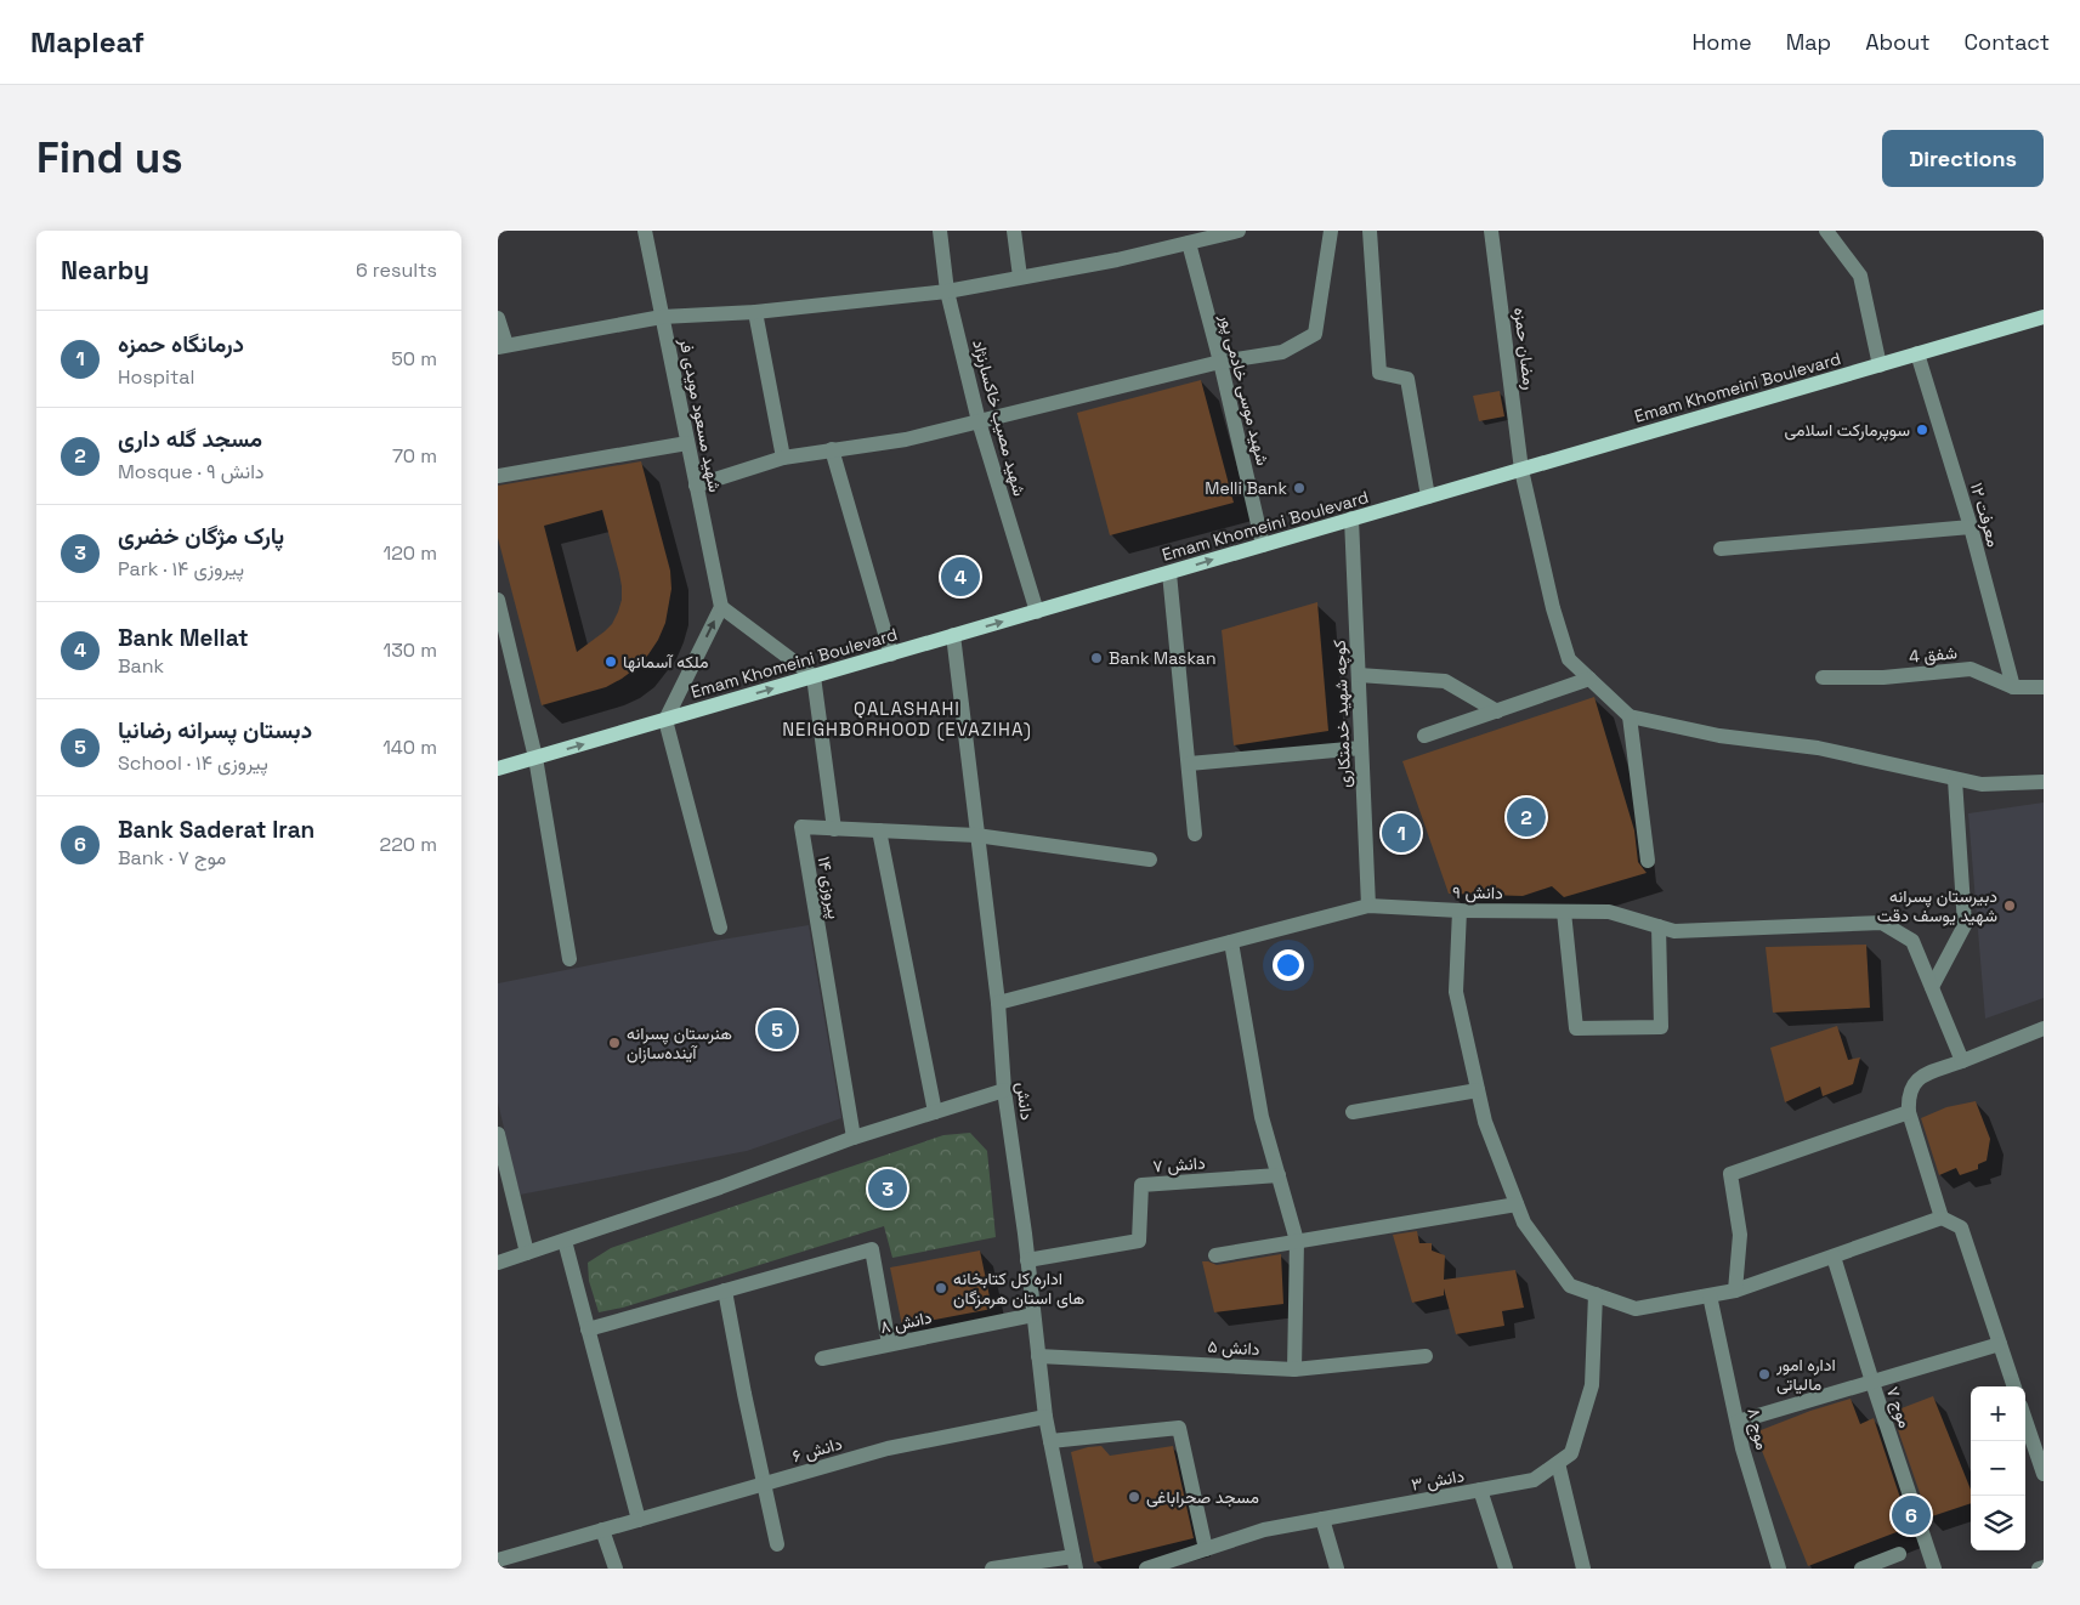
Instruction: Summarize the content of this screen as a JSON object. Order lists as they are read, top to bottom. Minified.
{"streets":{"main road":["Emam Khomeini Boulevard"],"street":["رمضان حمزه","شهید موسی خادمی پور","شهید مسعود مویدی فر","شهید مصیب خاکسارنژاد","معرفت ۱۲","شفق 4","کوچه شهید خدمتکاری","پیروزی ۱۴","دانش ۹","دانش","دانش ۷","دانش ۸","دانش ۵","موج ۷","موج ۸","دانش ۶","دانش ۳"]},"crossings":[["رمضان حمزه","Emam Khomeini Boulevard"],["Emam Khomeini Boulevard","شهید موسی خادمی پور"],["Emam Khomeini Boulevard","شهید مصیب خاکسارنژاد"],["Emam Khomeini Boulevard","معرفت ۱۲"],["Emam Khomeini Boulevard","کوچه شهید خدمتکاری"],["Emam Khomeini Boulevard","دانش"],["معرفت ۱۲","شفق 4"],["کوچه شهید خدمتکاری","دانش ۹"],["دانش ۹","دانش"],["دانش","دانش ۷"],["دانش","دانش ۸"],["دانش","دانش ۵"],["دانش","دانش ۶"]],"districts":["QALASHAHI NEIGHBORHOOD (EVAZIHA)"],"places":["سوپرمارکت اسلامی","Melli Bank","Bank Maskan","ملکه آسمانها","دبیرستان پسرانه شهید یوسف دقت","هنرستان پسرانه آینده‌سازان","اداره کل کتابخانه های استان هرمزگان","اداره امور مالیاتی","مسجد صحراباغی"],"page":{"header":"Mapleaf","nav":["Home","Map","About","Contact"],"buttons":"Directions","title":"Find us","heading":["Nearby","6 results"],"list":[{"mark":"1","name":"درمانگاه حمزه","note":"Hospital","value":"50 m"},{"mark":"2","name":"مسجد گله داری","note":"Mosque · دانش ۹","value":"70 m"},{"mark":"3","name":"پارک مژگان خضری","note":"Park · پیروزی ۱۴","value":"120 m"},{"mark":"4","name":"Bank Mellat","note":"Bank","value":"130 m"},{"mark":"5","name":"دبستان پسرانه رضانیا","note":"School · پیروزی ۱۴","value":"140 m"},{"mark":"6","name":"Bank Saderat Iran","note":"Bank · موج ۷","value":"220 m"}],"pins":["4","2","1","5","3","6"],"map_buttons":["+","−"]}}
